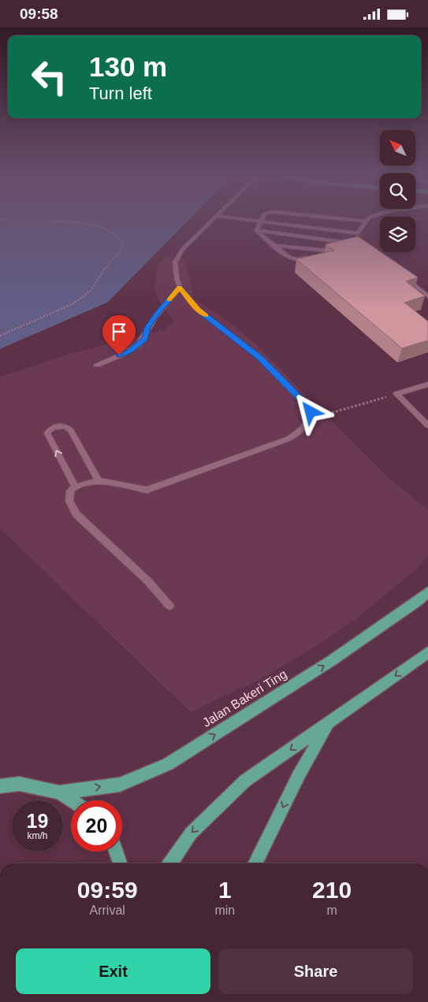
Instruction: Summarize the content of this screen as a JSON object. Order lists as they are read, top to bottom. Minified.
{"streets":{"main road":["Jalan Bakeri Ting"]},"north":"top left","page":{"status":"09:58","turn":["130 m","Turn left"],"speed":"19 km/h","limit":"20","eta":["09:59","Arrival","1","min","210","m"],"buttons":["Exit","Share"]}}
